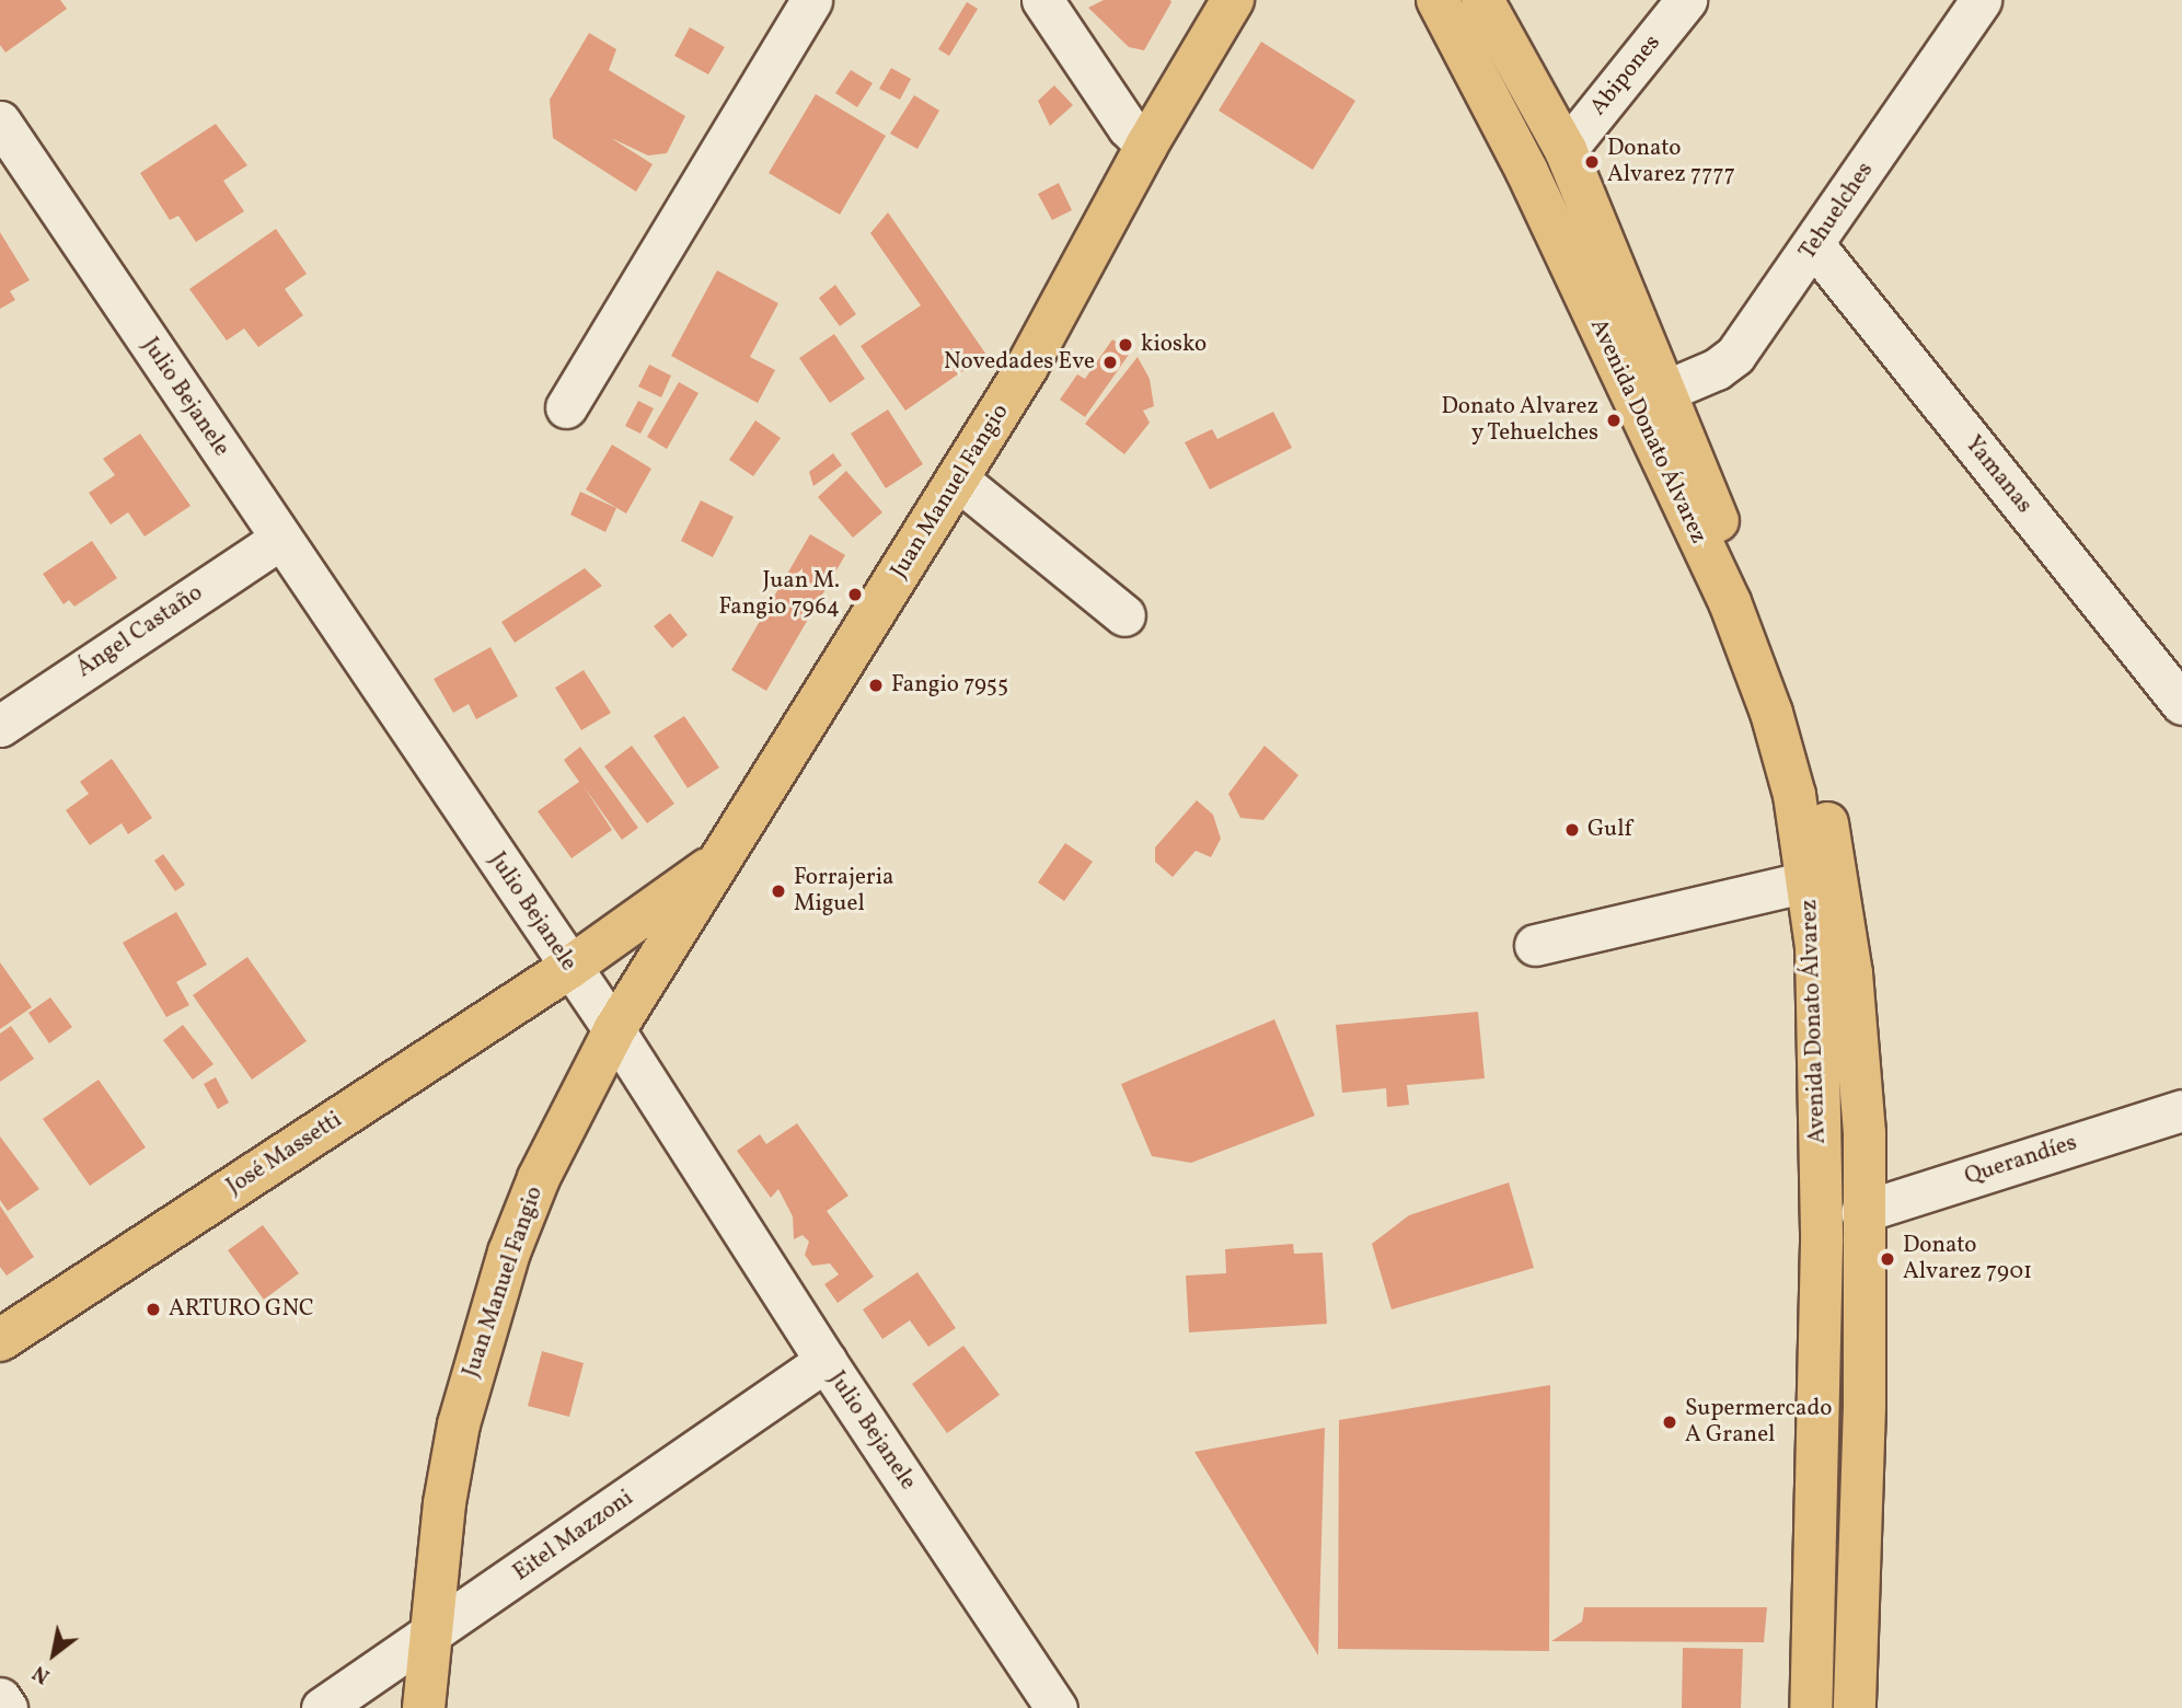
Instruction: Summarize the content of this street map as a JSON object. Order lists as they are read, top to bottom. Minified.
{"streets":{"main road":["Avenida Donato Álvarez","Juan Manuel Fangio","José Massetti"],"street":["Abipones","Tehuelches","Julio Bejanele","Yamanas","Ángel Castaño","Querandíes","Eitel Mazzoni"]},"crossings":[["Abipones","Avenida Donato Álvarez"],["Tehuelches","Avenida Donato Álvarez"],["Tehuelches","Yamanas"],["Julio Bejanele","Juan Manuel Fangio"],["Julio Bejanele","Ángel Castaño"],["Julio Bejanele","José Massetti"],["Julio Bejanele","Eitel Mazzoni"],["Avenida Donato Álvarez","Querandíes"],["Juan Manuel Fangio","José Massetti"],["Juan Manuel Fangio","Eitel Mazzoni"]],"places":["Donato Alvarez 7777","kiosko","Novedades Eve","Donato Alvarez y Tehuelches","Juan M. Fangio 7964","Fangio 7955","Gulf","Forrajeria Miguel","Donato Alvarez 7901","ARTURO GNC","Supermercado A Granel"],"north":"bottom left"}
